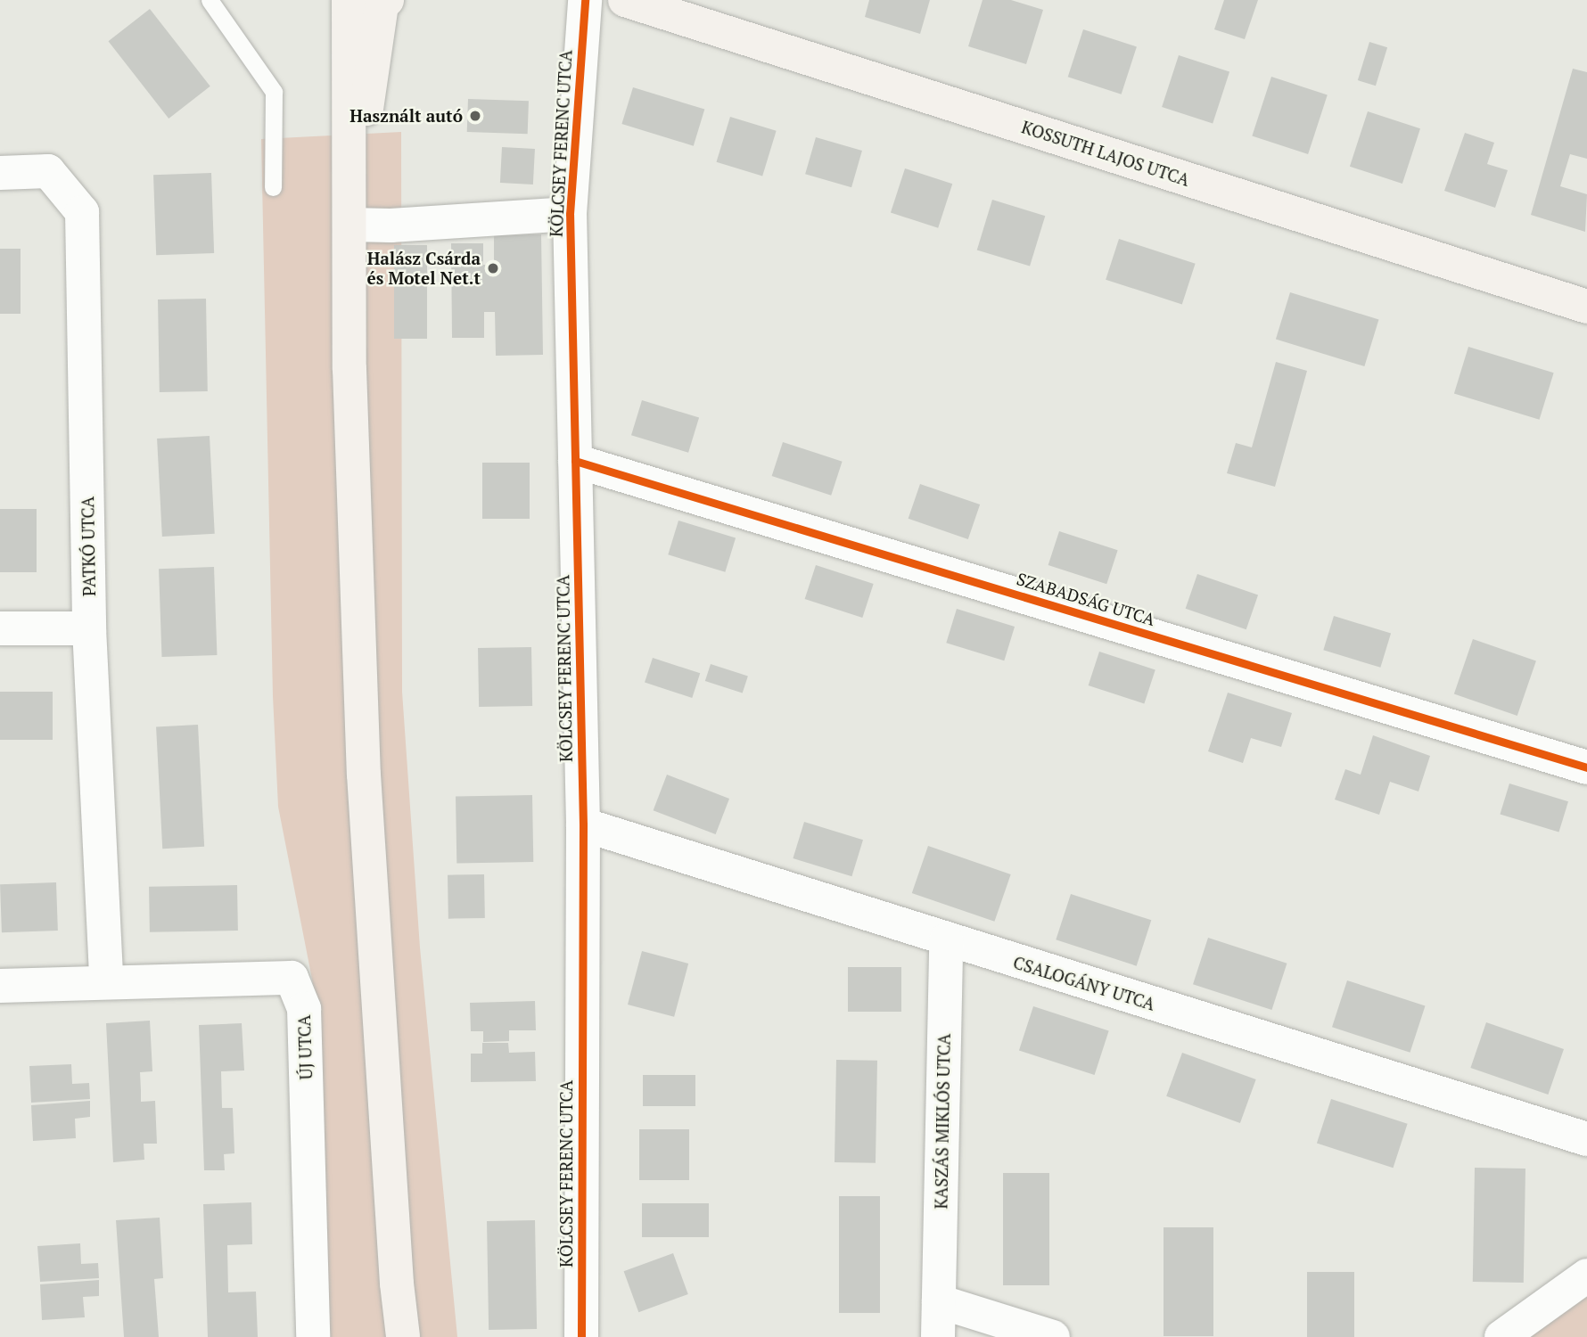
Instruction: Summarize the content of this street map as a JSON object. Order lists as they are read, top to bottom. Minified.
{"streets":{"main road":["KOSSUTH LAJOS UTCA"],"street":["KÖLCSEY FERENC UTCA","PATKÓ UTCA","SZABADSÁG UTCA","CSALOGÁNY UTCA","ÚJ UTCA","KASZÁS MIKLÓS UTCA"]},"crossings":[["KÖLCSEY FERENC UTCA","SZABADSÁG UTCA"],["KÖLCSEY FERENC UTCA","CSALOGÁNY UTCA"],["PATKÓ UTCA","ÚJ UTCA"],["CSALOGÁNY UTCA","KASZÁS MIKLÓS UTCA"]],"places":["Használt autó","Halász Csárda és Motel Net.t"]}
